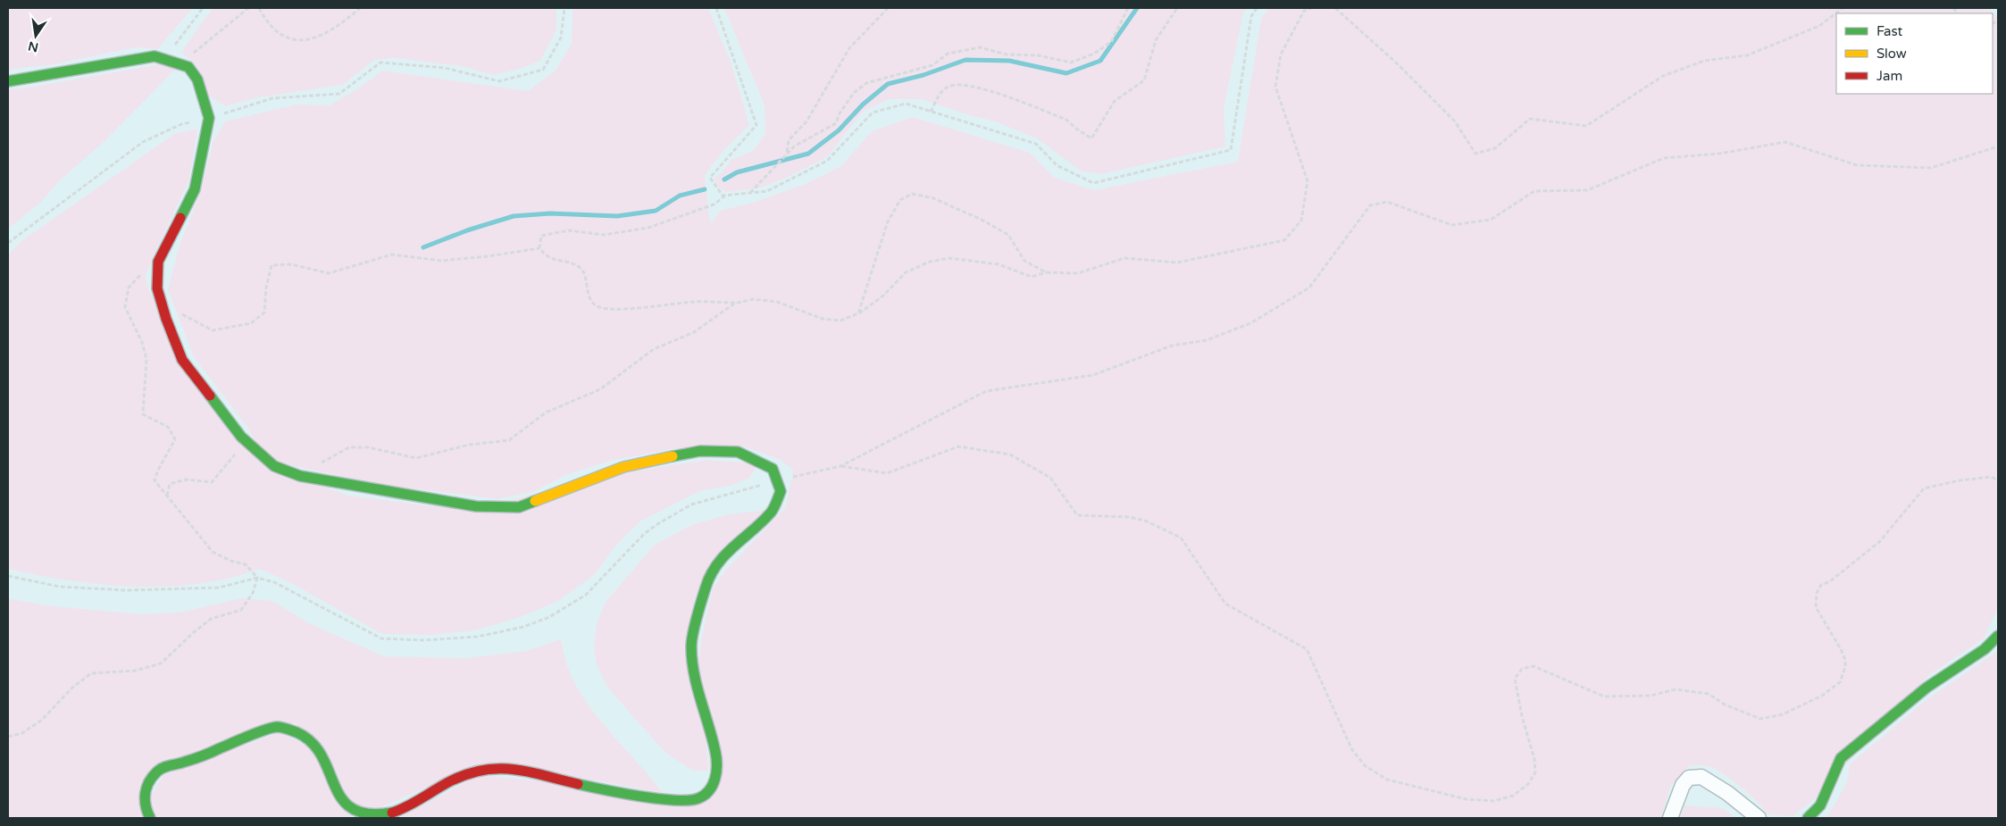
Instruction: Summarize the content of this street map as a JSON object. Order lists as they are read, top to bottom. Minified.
{"legend":["Fast","Slow","Jam"],"north":"bottom"}
